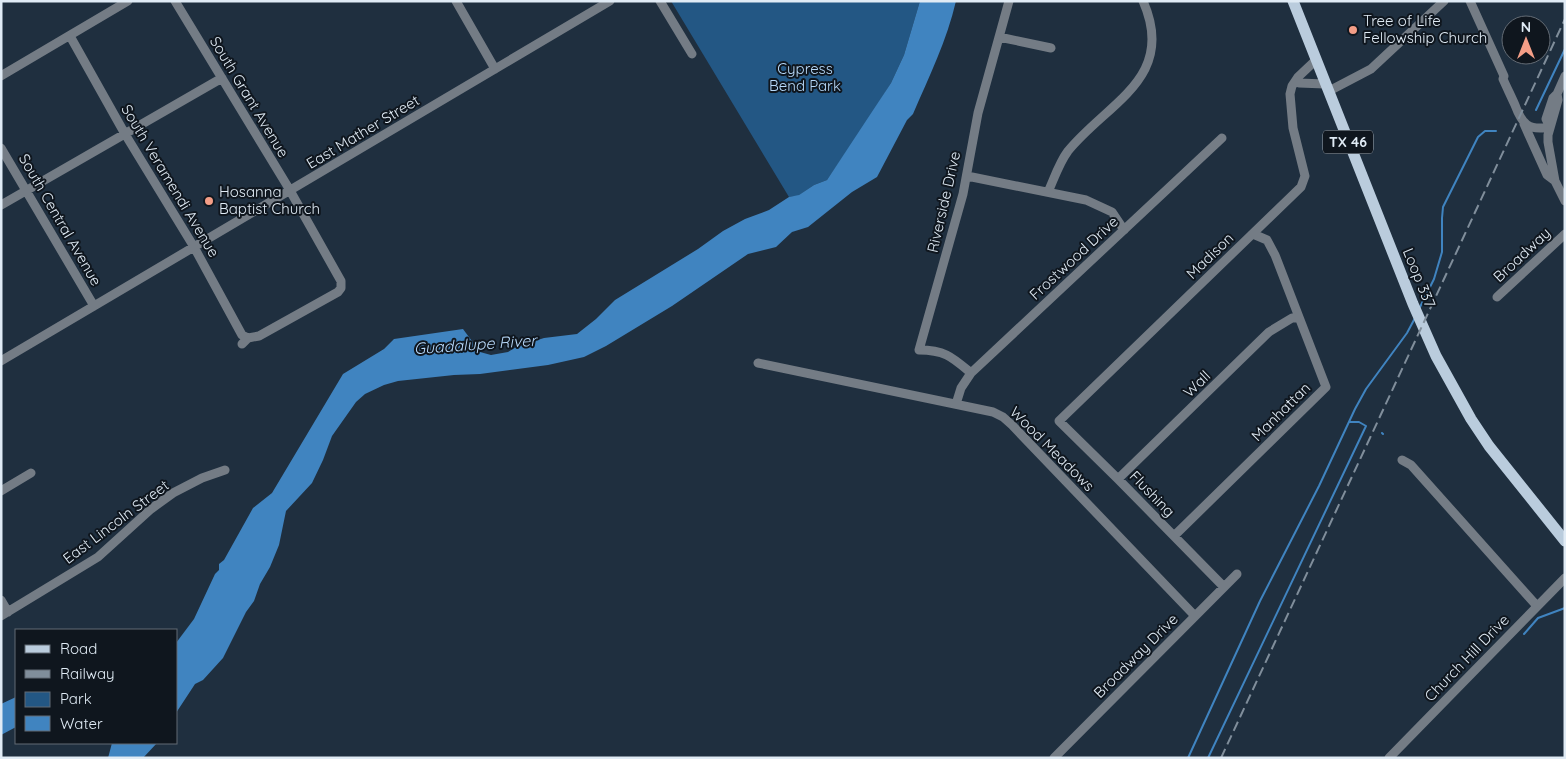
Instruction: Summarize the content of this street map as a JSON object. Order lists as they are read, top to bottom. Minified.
{"streets":{"main road":["TX 46","Loop 337"],"street":["South Grant Avenue","East Mather Street","South Veramendi Avenue","Riverside Drive","South Central Avenue","Broadway","Madison","Frostwood Drive","Wall","Manhattan","Wood Meadows","Flushing","East Lincoln Street","Broadway Drive","Church Hill Drive"]},"crossings":[["South Grant Avenue","East Mather Street"],["South Grant Avenue","South Veramendi Avenue"],["East Mather Street","South Veramendi Avenue"],["East Mather Street","South Central Avenue"],["Riverside Drive","Frostwood Drive"],["Madison","Loop 337"],["Madison","Manhattan"],["Madison","Flushing"],["Frostwood Drive","Wood Meadows"],["Wall","Manhattan"],["Wall","Flushing"],["Manhattan","Flushing"],["Wood Meadows","Broadway Drive"],["Flushing","Broadway Drive"]],"water":["Guadalupe River"],"parks":["Cypress Bend Park"],"places":["Tree of Life Fellowship Church","Hosanna Baptist Church"],"legend":["Road","Railway","Park","Water"],"north":"top"}
